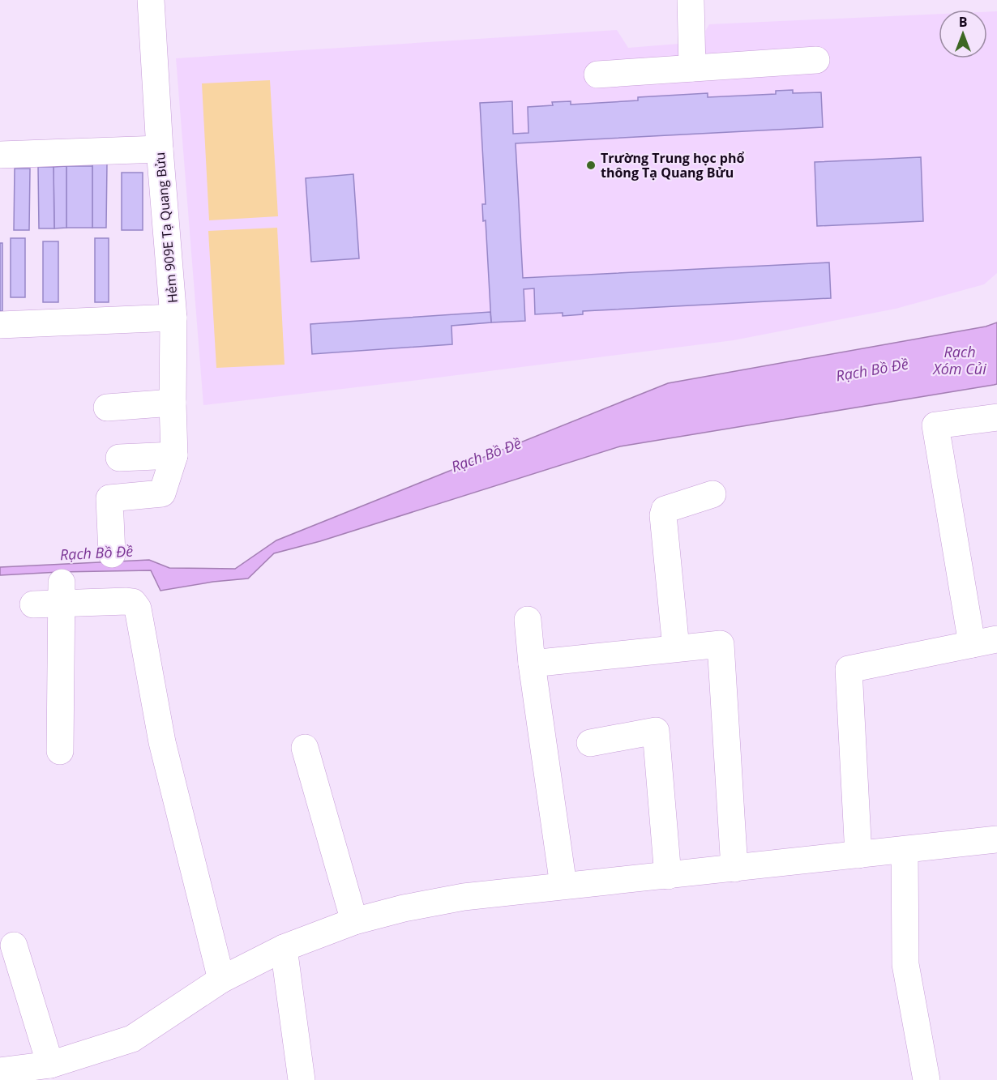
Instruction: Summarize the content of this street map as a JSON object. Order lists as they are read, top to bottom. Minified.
{"streets":{"street":["Hẻm 909E Tạ Quang Bửu"]},"water":["Rạch Xóm Củi","Rạch Bồ Đề"],"places":["Trường Trung học phổ thông Tạ Quang Bửu"],"north":"top"}
